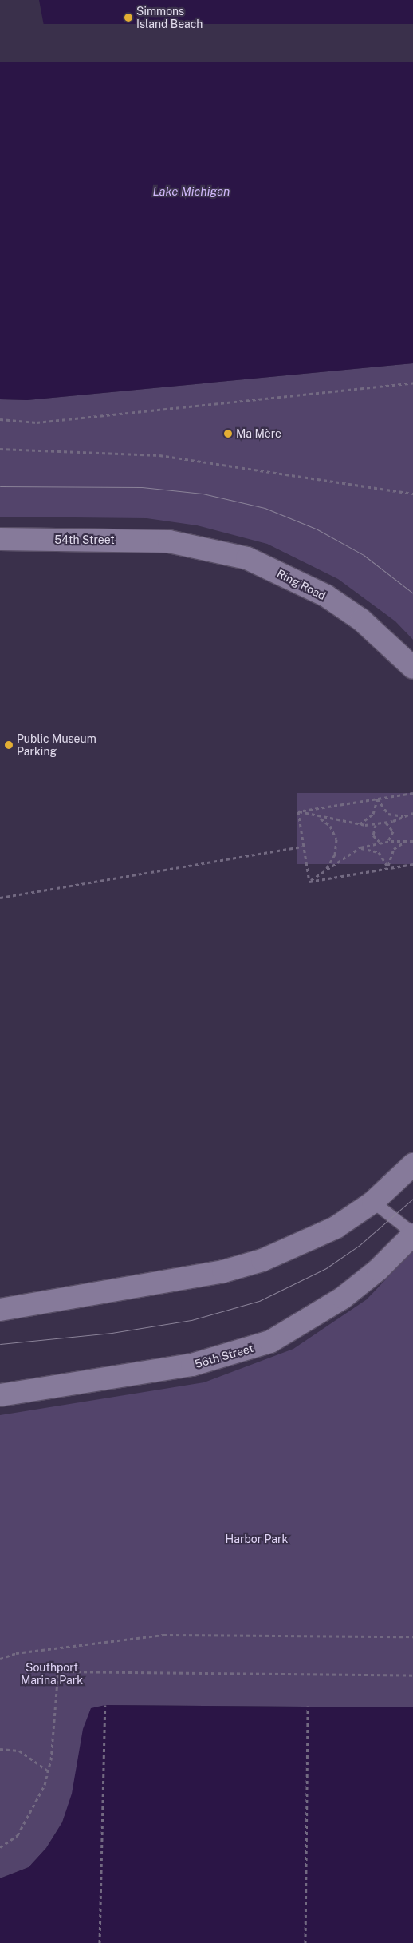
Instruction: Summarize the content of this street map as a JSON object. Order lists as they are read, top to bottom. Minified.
{"streets":{"street":["54th Street","Ring Road","56th Street"]},"crossings":[["54th Street","Ring Road"]],"water":["Lake Michigan"],"parks":["Harbor Park","Southport Marina Park"],"places":["Simmons Island Beach","Ma Mère","Public Museum Parking"]}
